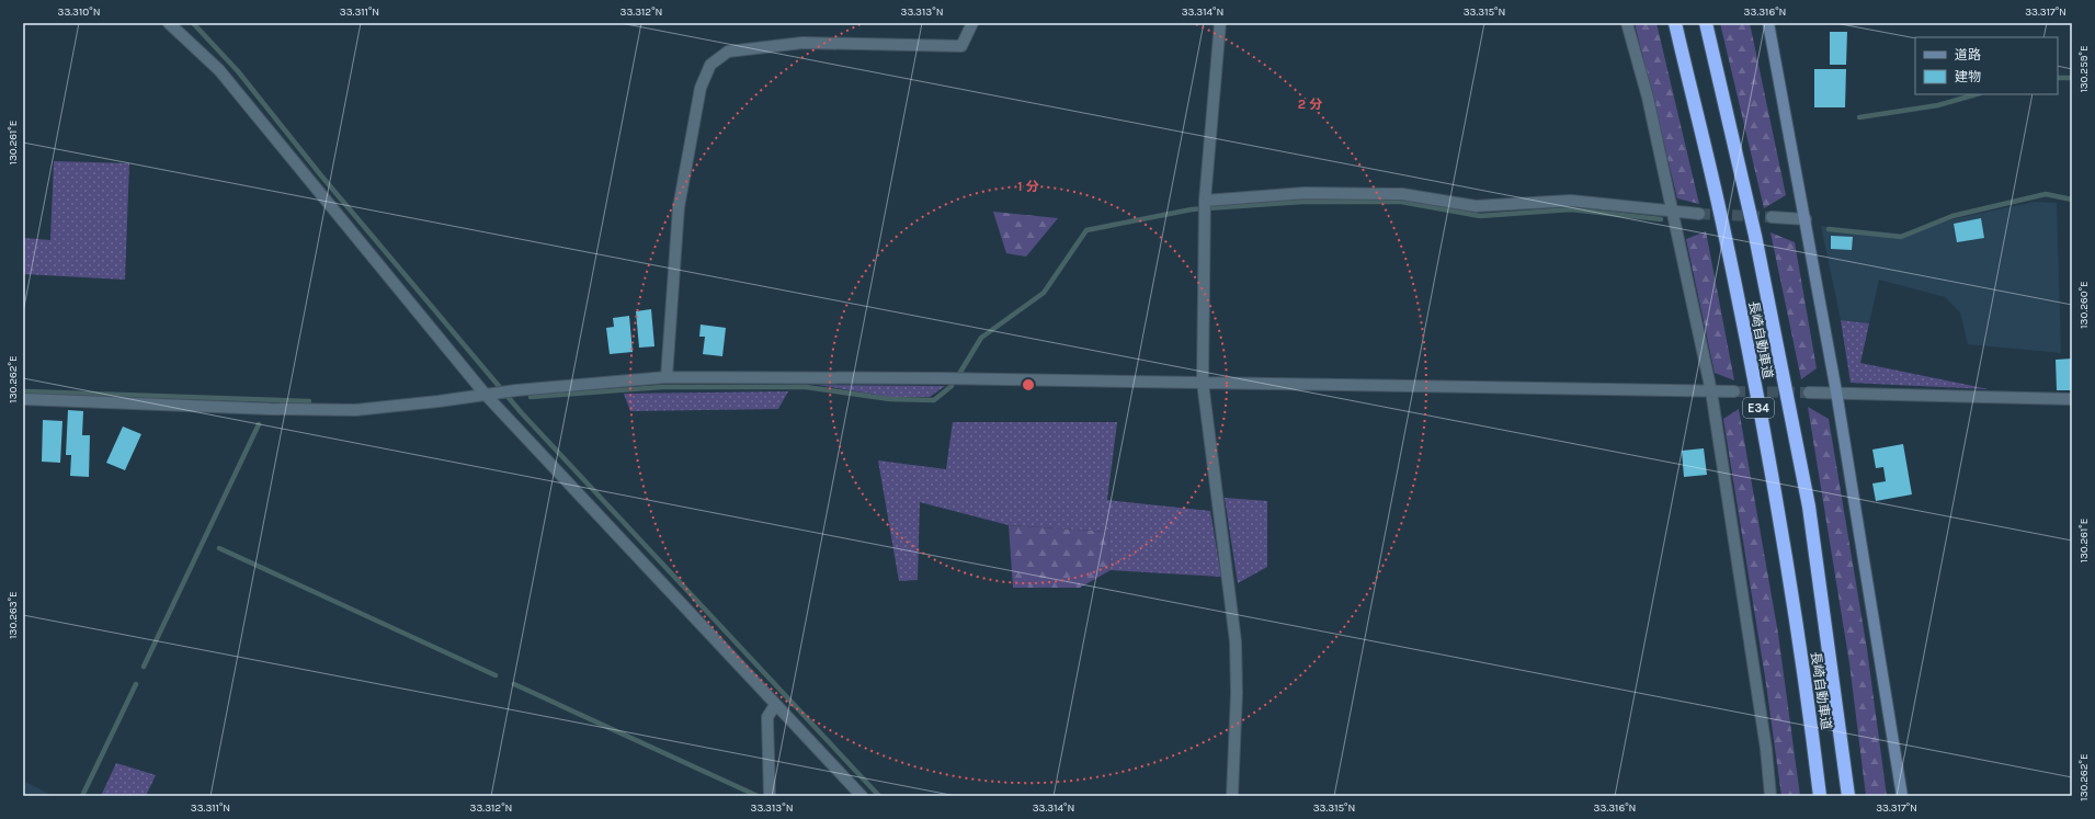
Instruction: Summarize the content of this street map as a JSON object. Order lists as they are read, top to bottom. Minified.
{"streets":{"highway":["長崎自動車道","E34"]},"legend":["道路","建物"],"coordinates":["33.310°N","33.311°N","33.312°N","33.313°N","33.314°N","33.315°N","33.316°N","33.317°N","130.259°E","130.261°E","130.260°E","130.262°E","130.263°E"],"rings":["2 分","1 分"]}
